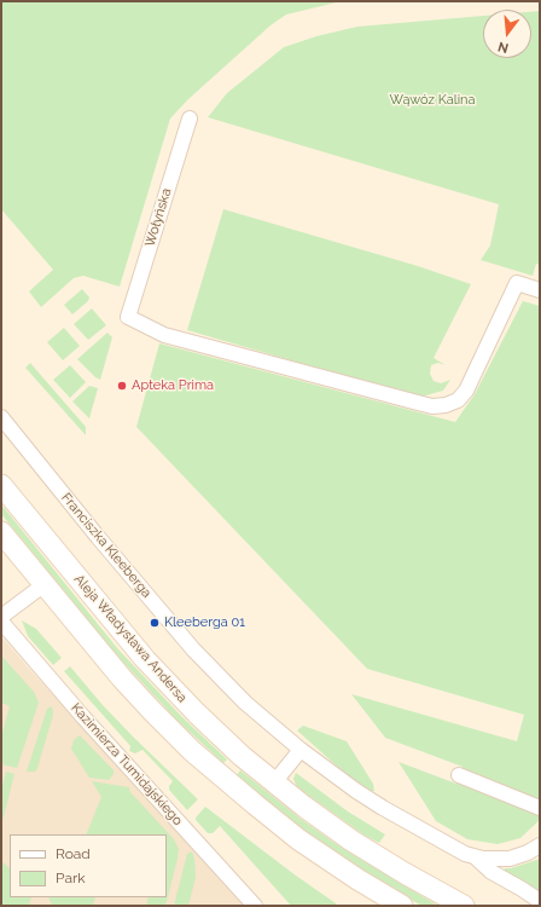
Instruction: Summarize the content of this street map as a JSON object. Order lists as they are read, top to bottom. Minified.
{"streets":{"main road":["Aleja Władysława Andersa"],"street":["Wołyńska","Franciszka Kleeberga","Kazimierza Tumidajskiego"]},"parks":["Wąwóz Kalina"],"places":["Apteka Prima","Kleeberga 01"],"legend":["Road","Park"],"north":"bottom"}
